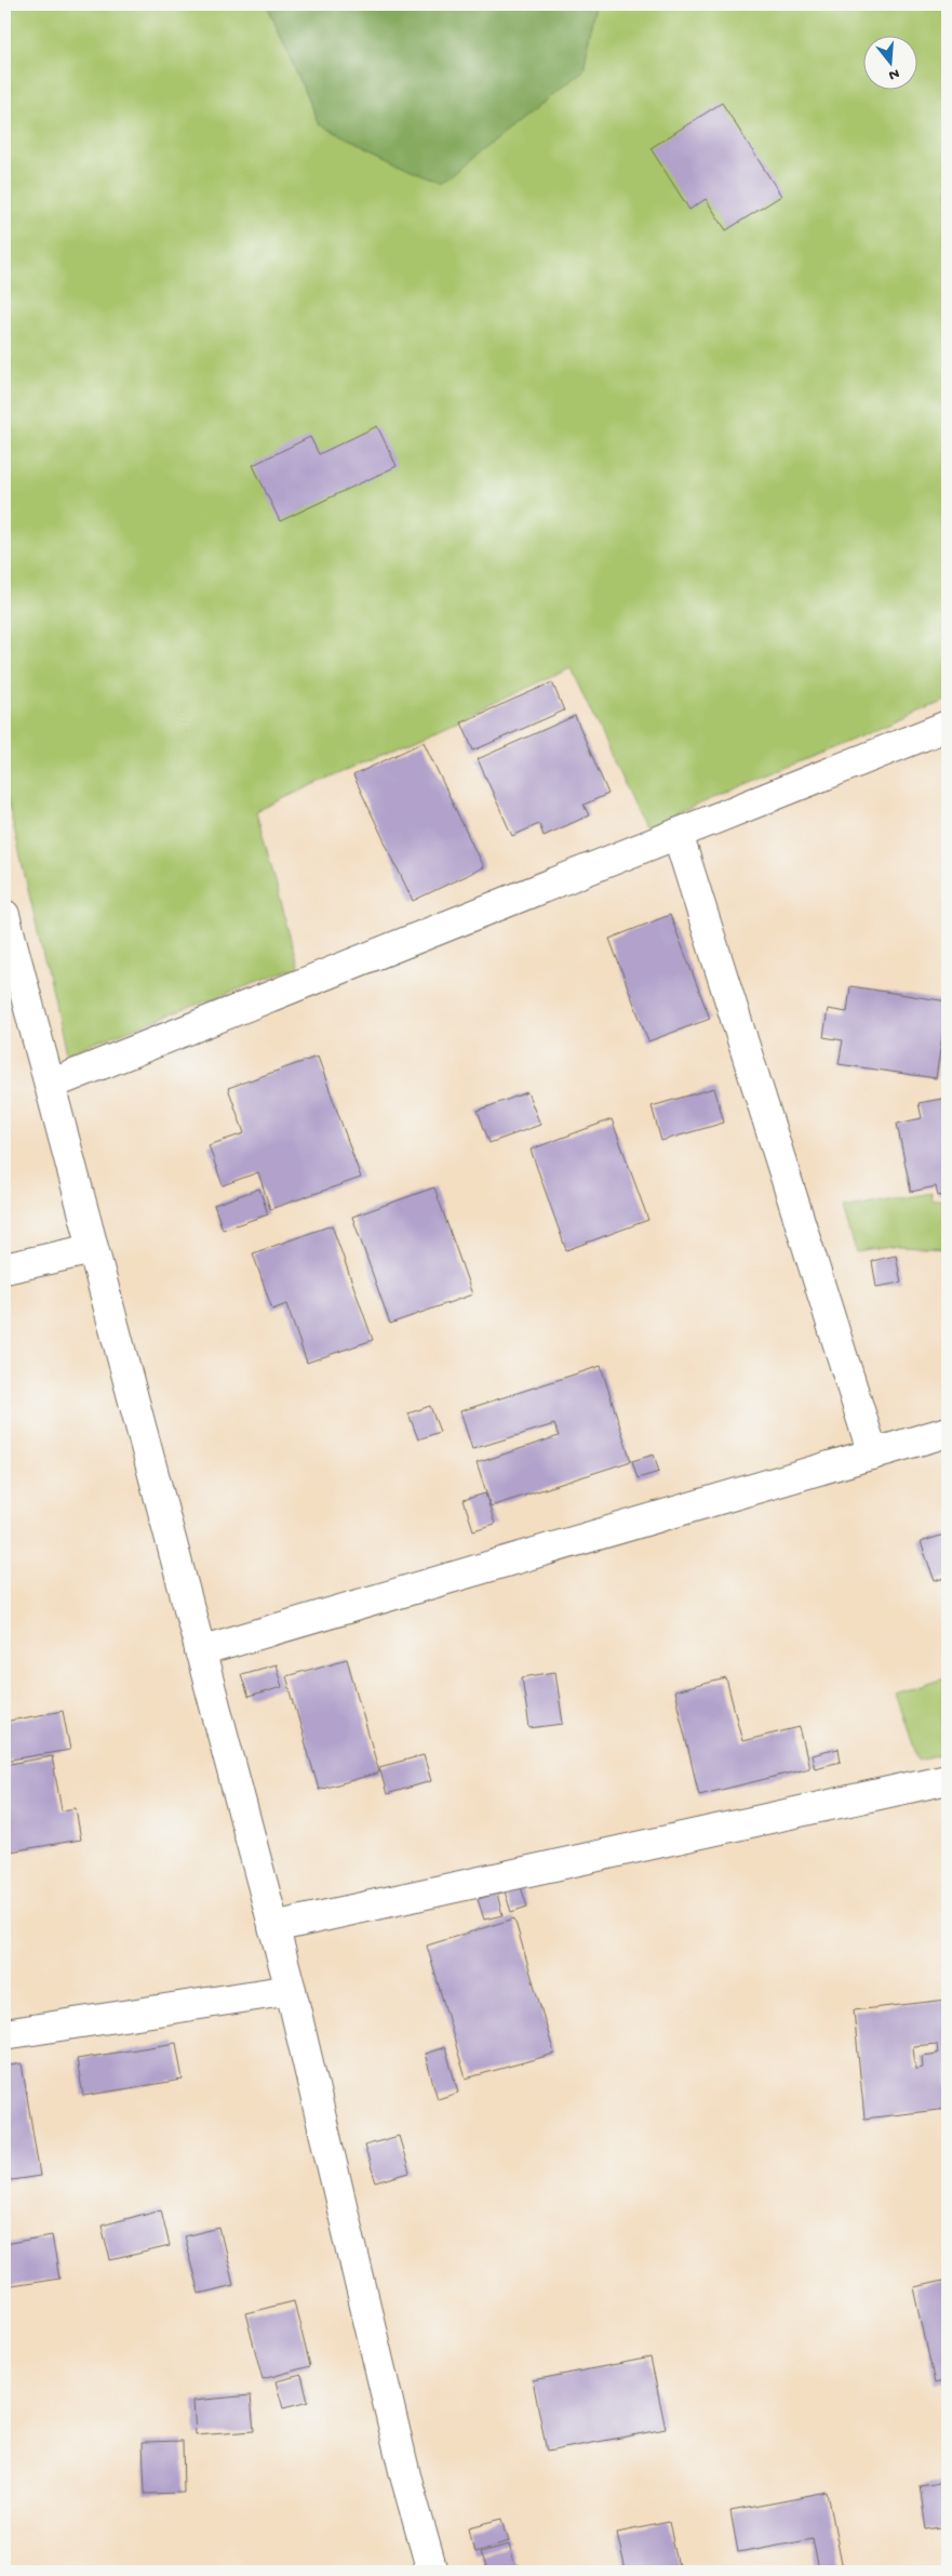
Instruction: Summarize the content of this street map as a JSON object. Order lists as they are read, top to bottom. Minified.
{"north":"bottom"}
